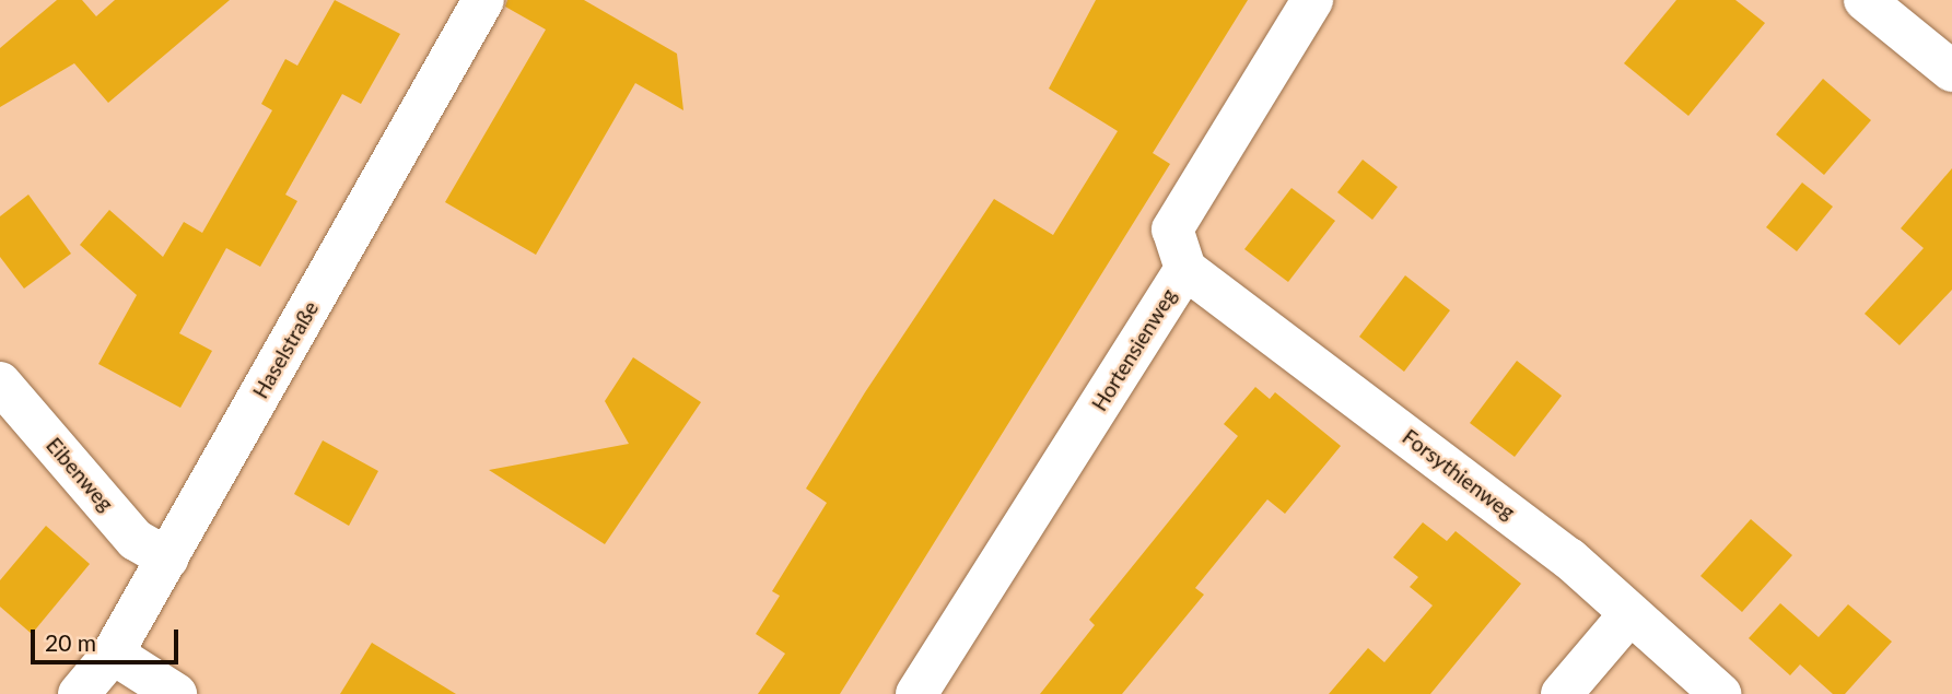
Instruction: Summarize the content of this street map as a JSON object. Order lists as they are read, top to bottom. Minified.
{"streets":{"street":["Haselstraße","Hortensienweg","Eibenweg","Forsythienweg"]},"crossings":[["Haselstraße","Eibenweg"],["Hortensienweg","Forsythienweg"]],"scale_bar":"20 m"}
